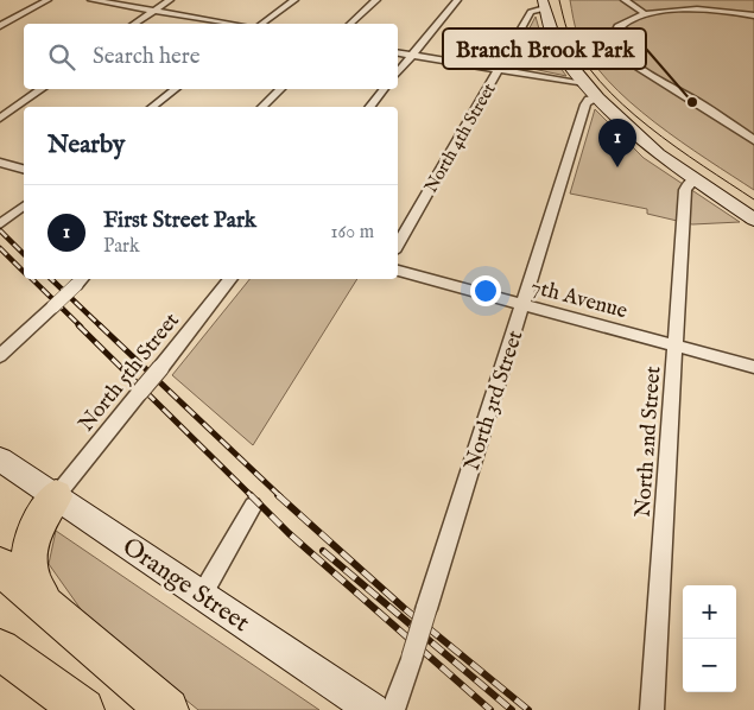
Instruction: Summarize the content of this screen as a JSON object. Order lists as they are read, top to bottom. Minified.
{"streets":{"main road":["Orange Street"],"street":["North 4th Street","7th Avenue","North 5th Street","North 3rd Street","North 2nd Street"]},"crossings":[["7th Avenue","North 3rd Street"],["7th Avenue","North 2nd Street"],["North 5th Street","Orange Street"]],"places":["Branch Brook Park"],"page":{"search":"Search here","heading":"Nearby","pins":"1","list":[{"mark":"1","name":"First Street Park","note":"Park","value":"160 m"}],"map_buttons":["+","−"]}}
